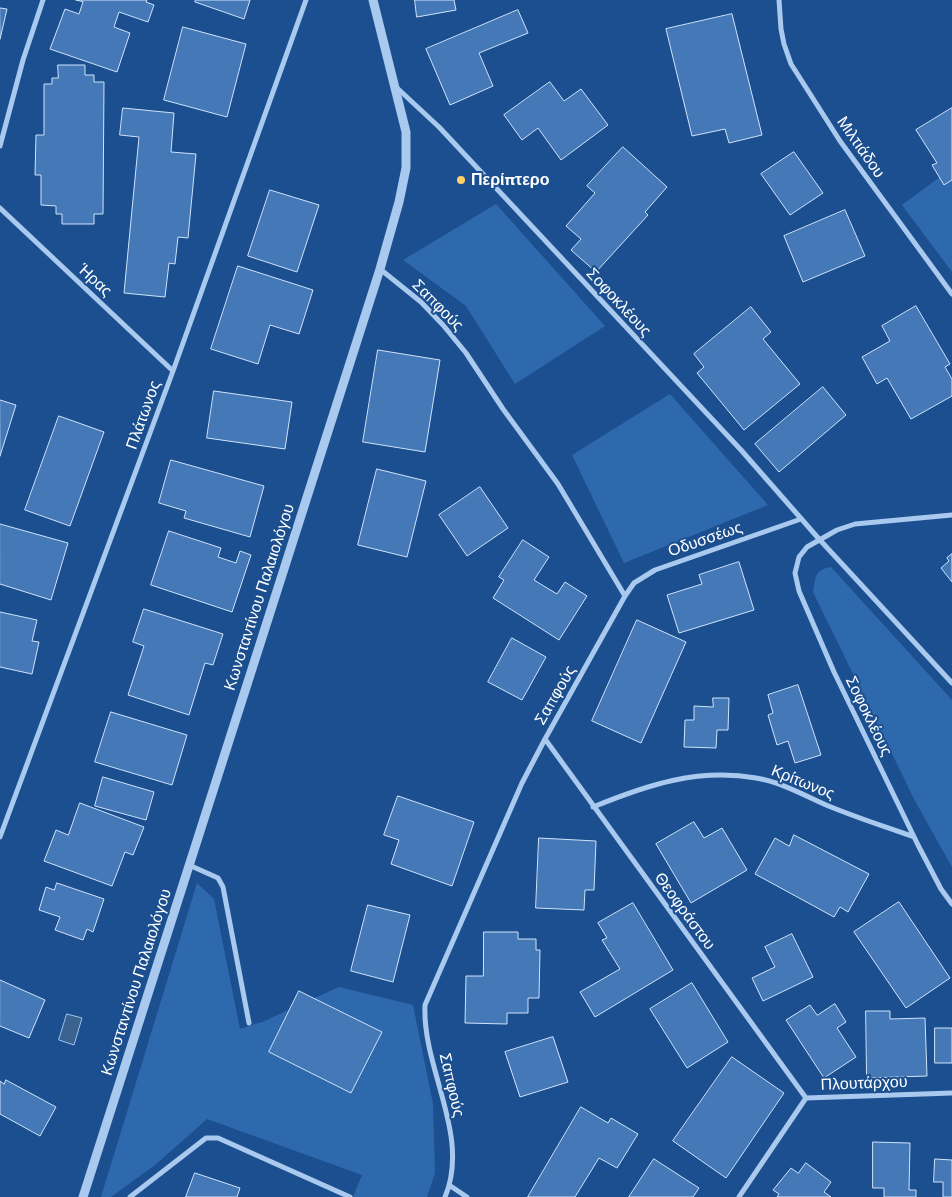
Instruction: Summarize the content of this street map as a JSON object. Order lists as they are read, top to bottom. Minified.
{"streets":{"street":["Μιλτιάδου","Ήρας","Σοφοκλέους","Σαπφούς","Πλάτωνος","Οδυσσέως","Κωνσταντίνου Παλαιολόγου","Κρίτωνος","Θεοφράστου","Πλουτάρχου"]},"crossings":[["Ήρας","Πλάτωνος"],["Σοφοκλέους","Οδυσσέως"],["Σοφοκλέους","Κωνσταντίνου Παλαιολόγου"],["Σοφοκλέους","Κρίτωνος"],["Σαπφούς","Οδυσσέως"],["Σαπφούς","Κωνσταντίνου Παλαιολόγου"],["Σαπφούς","Θεοφράστου"],["Κρίτωνος","Θεοφράστου"],["Θεοφράστου","Πλουτάρχου"]],"places":["Περίπτερο"]}
